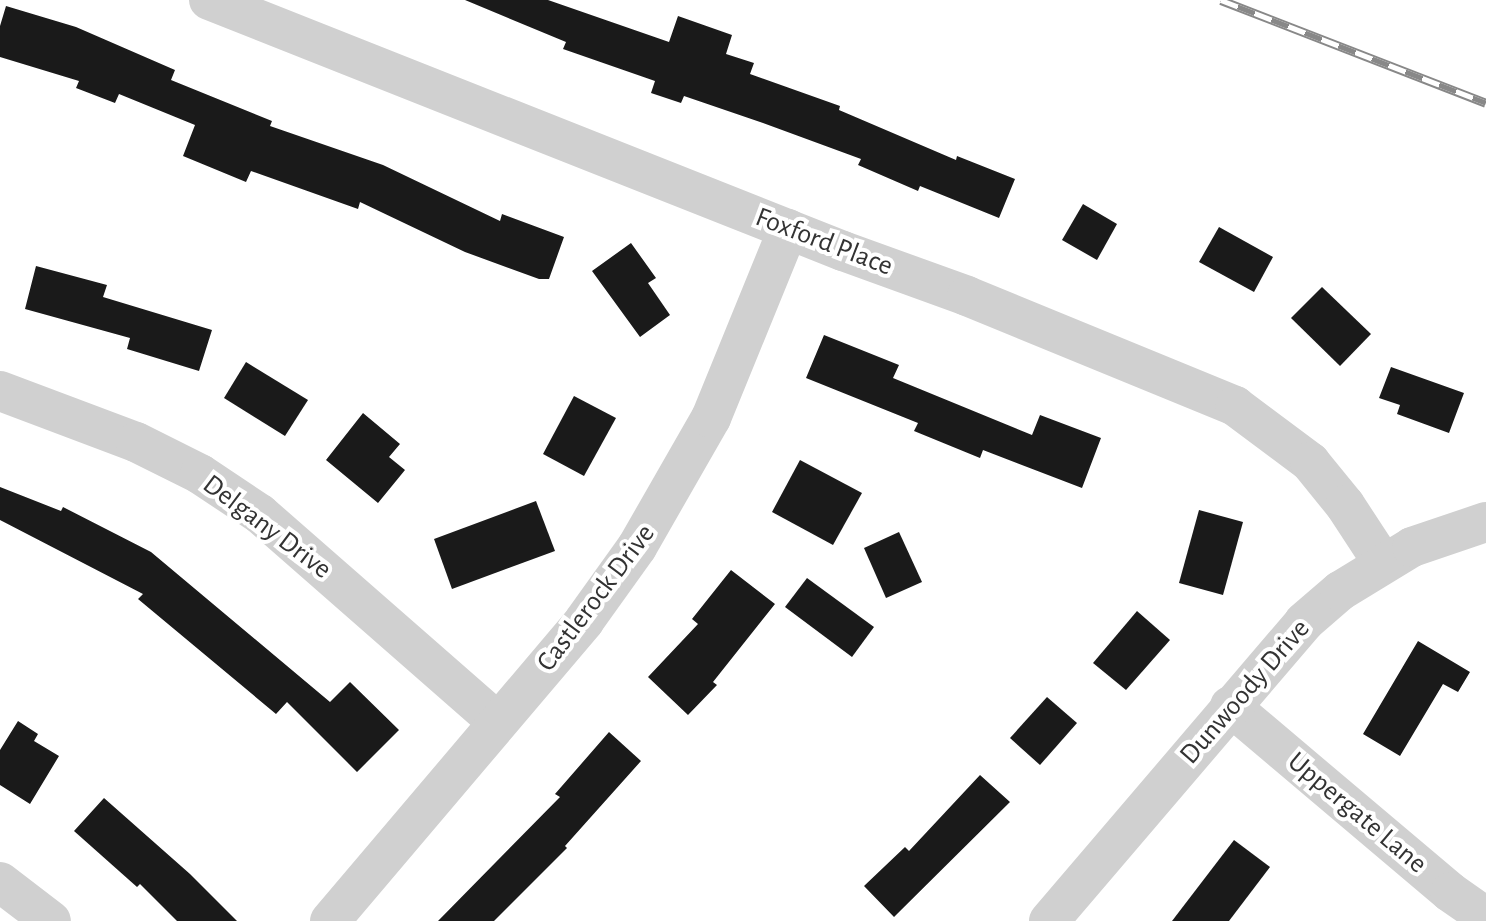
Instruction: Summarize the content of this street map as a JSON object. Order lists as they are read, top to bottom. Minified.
{"streets":{"street":["Foxford Place","Delgany Drive","Castlerock Drive","Dunwoody Drive","Uppergate Lane"]},"crossings":[["Foxford Place","Castlerock Drive"],["Foxford Place","Dunwoody Drive"],["Delgany Drive","Castlerock Drive"],["Dunwoody Drive","Uppergate Lane"]]}
